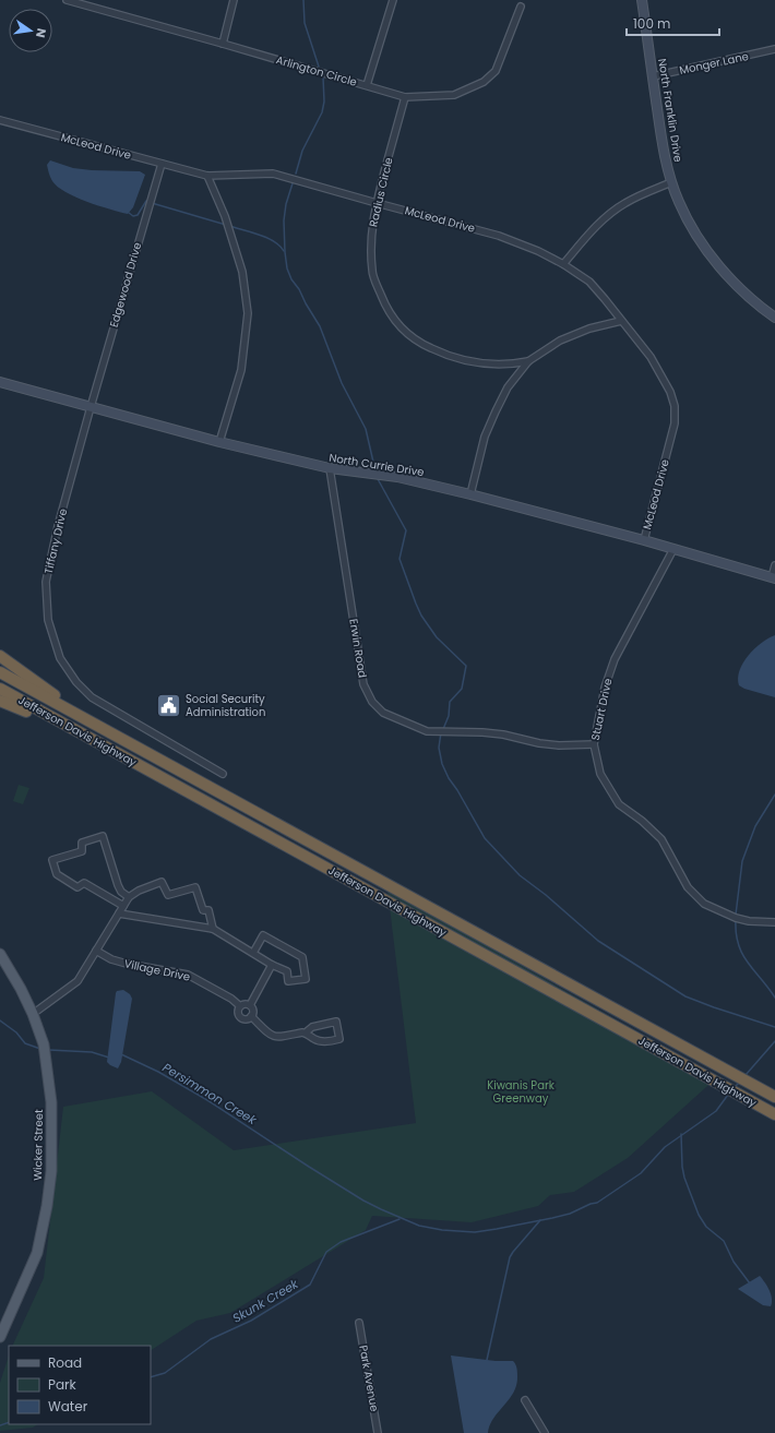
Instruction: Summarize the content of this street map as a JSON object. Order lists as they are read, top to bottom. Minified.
{"streets":{"highway":["Jefferson Davis Highway"],"main road":["Wicker Street"],"street":["Monger Lane","Arlington Circle","North Franklin Drive","McLeod Drive","Radius Circle","Edgewood Drive","North Currie Drive","Tiffany Drive","Erwin Road","Stuart Drive","Village Drive","Park Avenue"]},"crossings":[["Monger Lane","North Franklin Drive"],["Arlington Circle","Radius Circle"],["McLeod Drive","Radius Circle"],["McLeod Drive","Edgewood Drive"],["McLeod Drive","North Currie Drive"],["Edgewood Drive","North Currie Drive"],["Edgewood Drive","Tiffany Drive"],["North Currie Drive","Tiffany Drive"],["North Currie Drive","Erwin Road"],["North Currie Drive","Stuart Drive"],["Erwin Road","Stuart Drive"]],"water":["Persimmon Creek","Skunk Creek"],"parks":["Kiwanis Park Greenway"],"places":{"public building":["Social Security Administration"]},"legend":["Road","Park","Water"],"scale_bar":"100 m","north":"right"}
